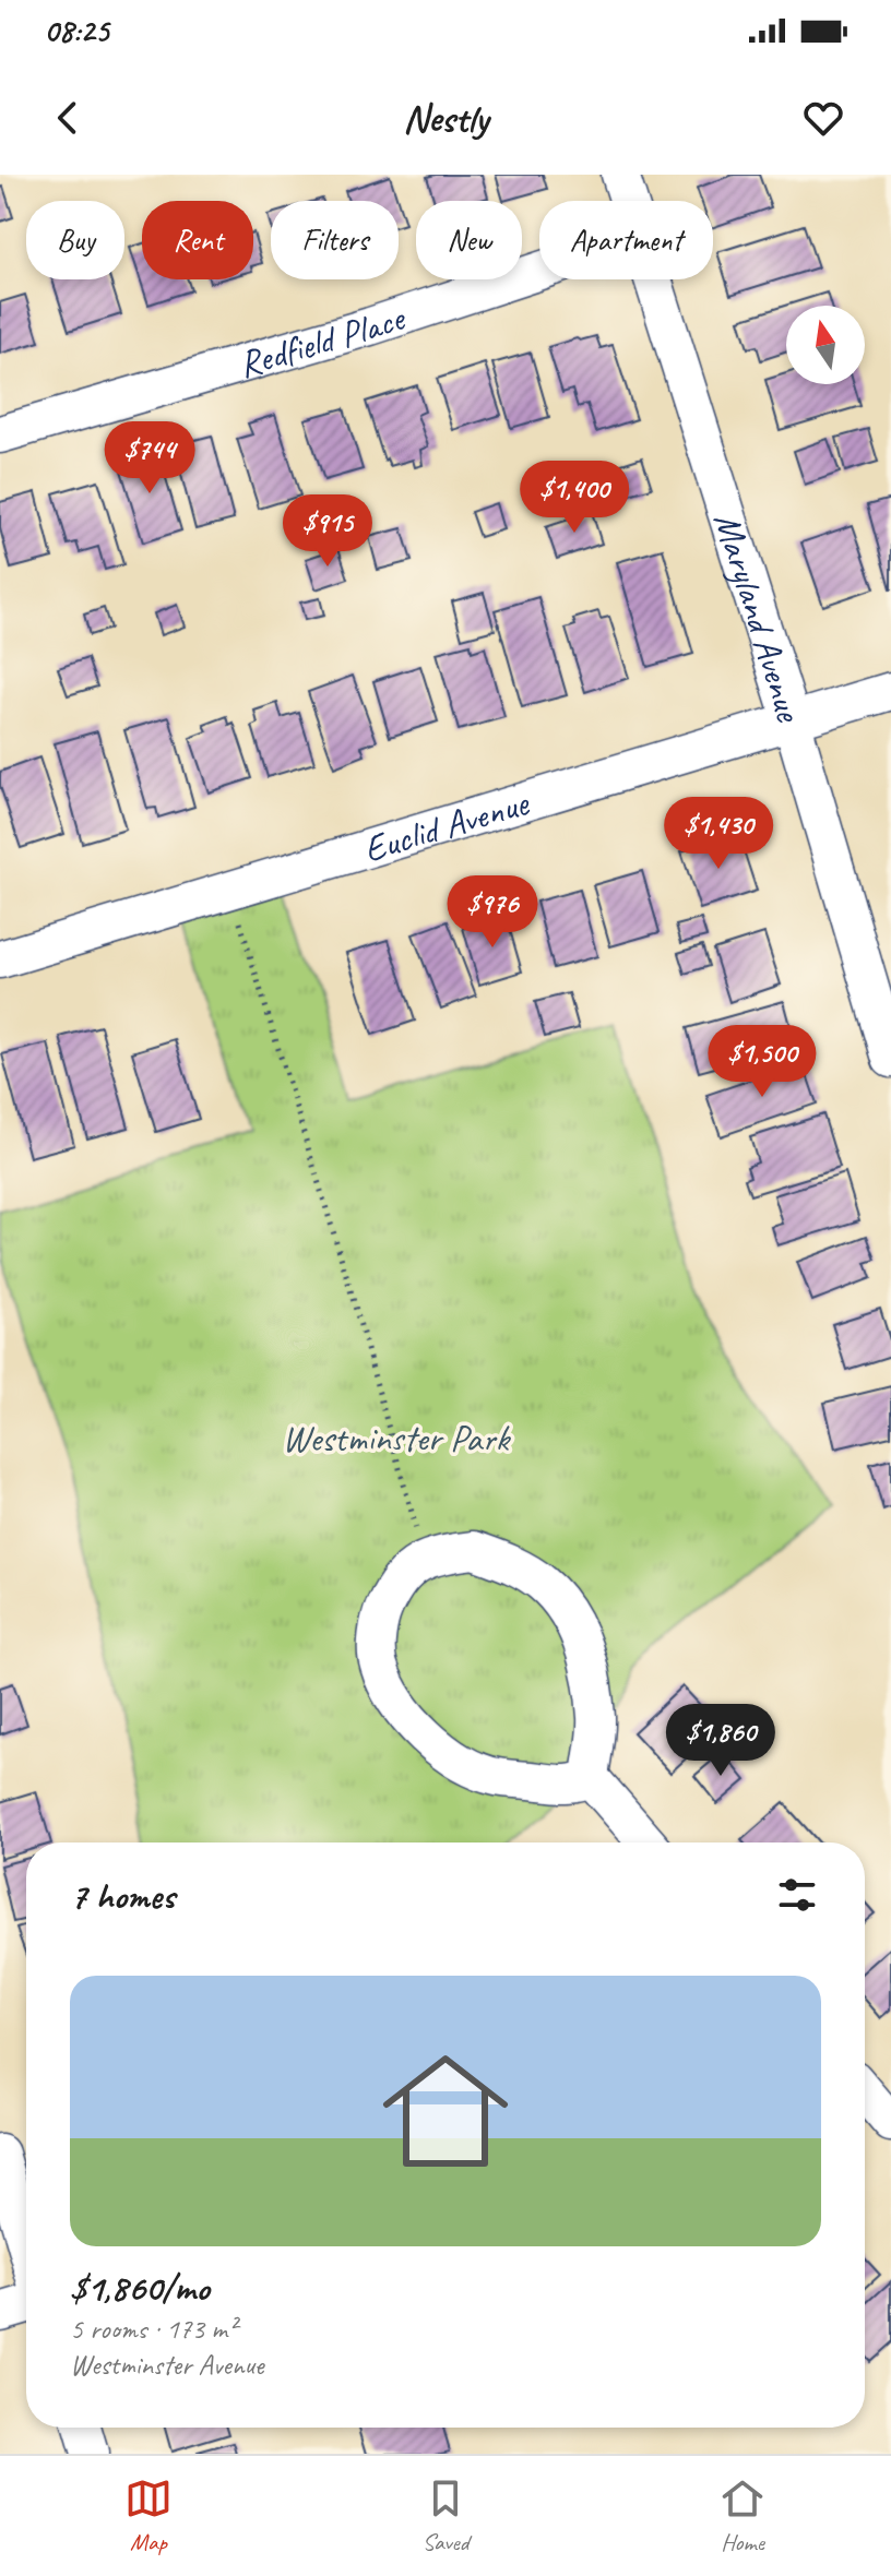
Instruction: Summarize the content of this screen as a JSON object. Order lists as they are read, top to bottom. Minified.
{"streets":{"street":["Redfield Place","Maryland Avenue","Euclid Avenue"]},"crossings":[["Maryland Avenue","Euclid Avenue"]],"parks":["Westminster Park"],"north":"top","page":{"status":"08:25","header":"Nestly","chip":["Buy","Rent","Filters","New","Apartment"],"price":["$744","$1,400","$915","$1,430","$976","$1,500","$1,860"],"heading":"7 homes","list":[{"name":"$1,860/mo","note":"5 rooms · 173 m² · Westminster Avenue"}],"tabs":["Map","Saved","Home"]}}
